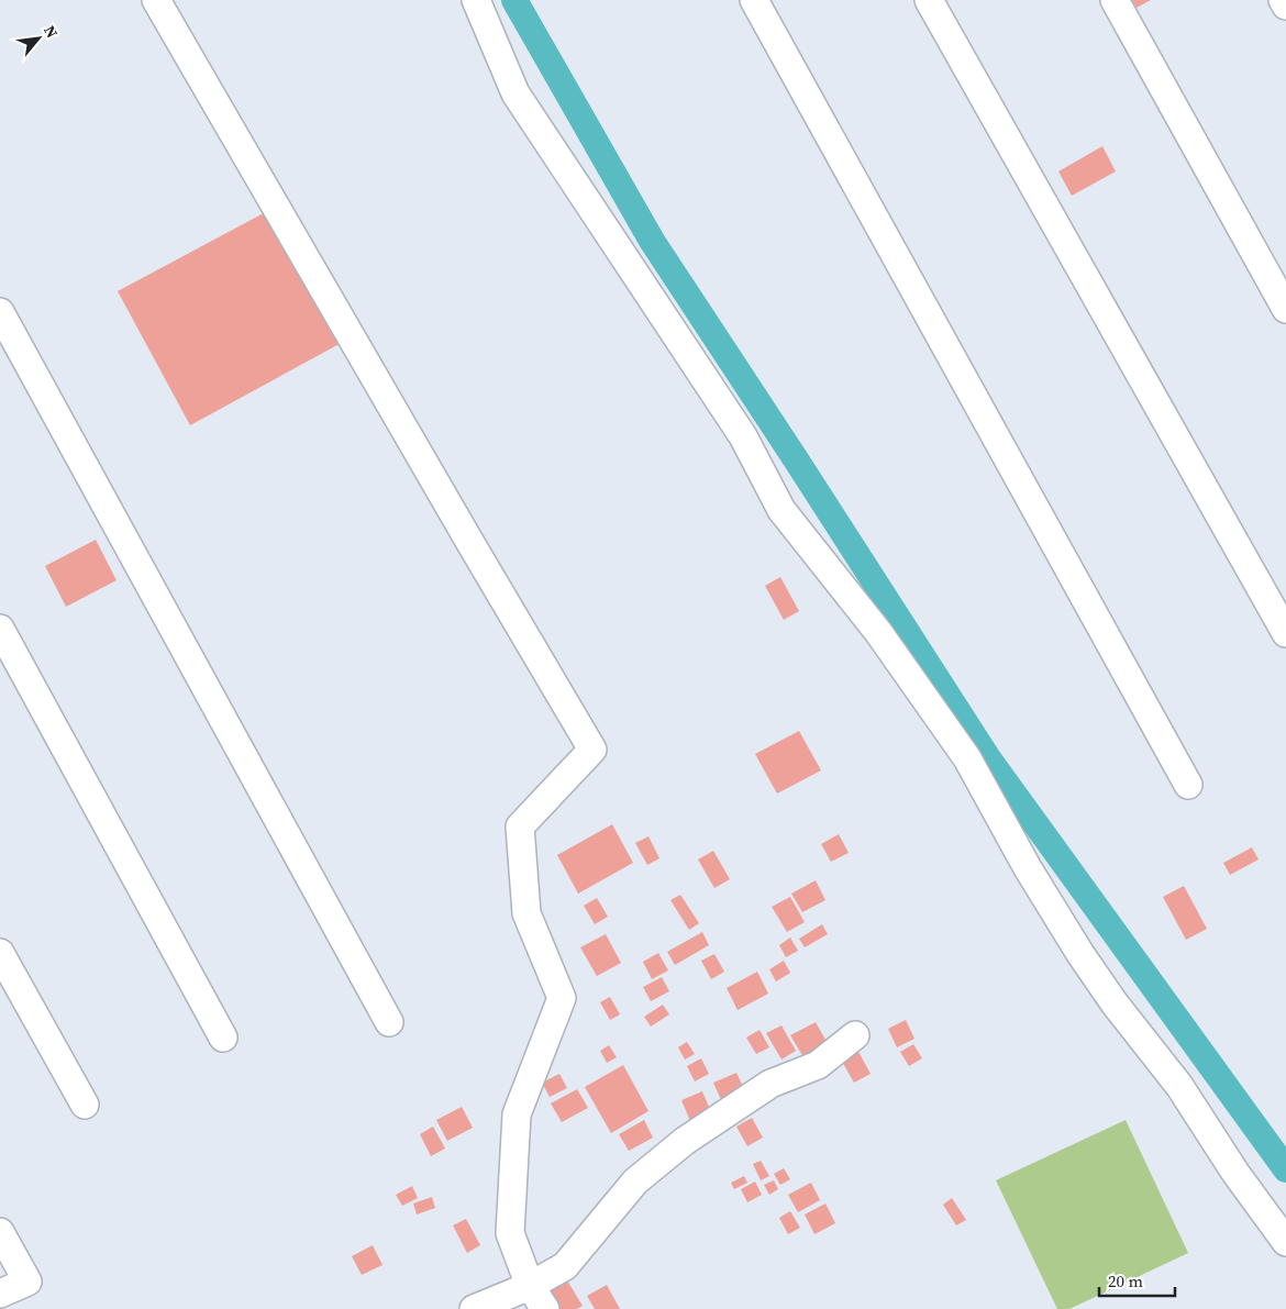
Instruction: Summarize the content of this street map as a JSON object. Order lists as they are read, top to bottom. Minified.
{"scale_bar":"20 m","north":"top right"}
